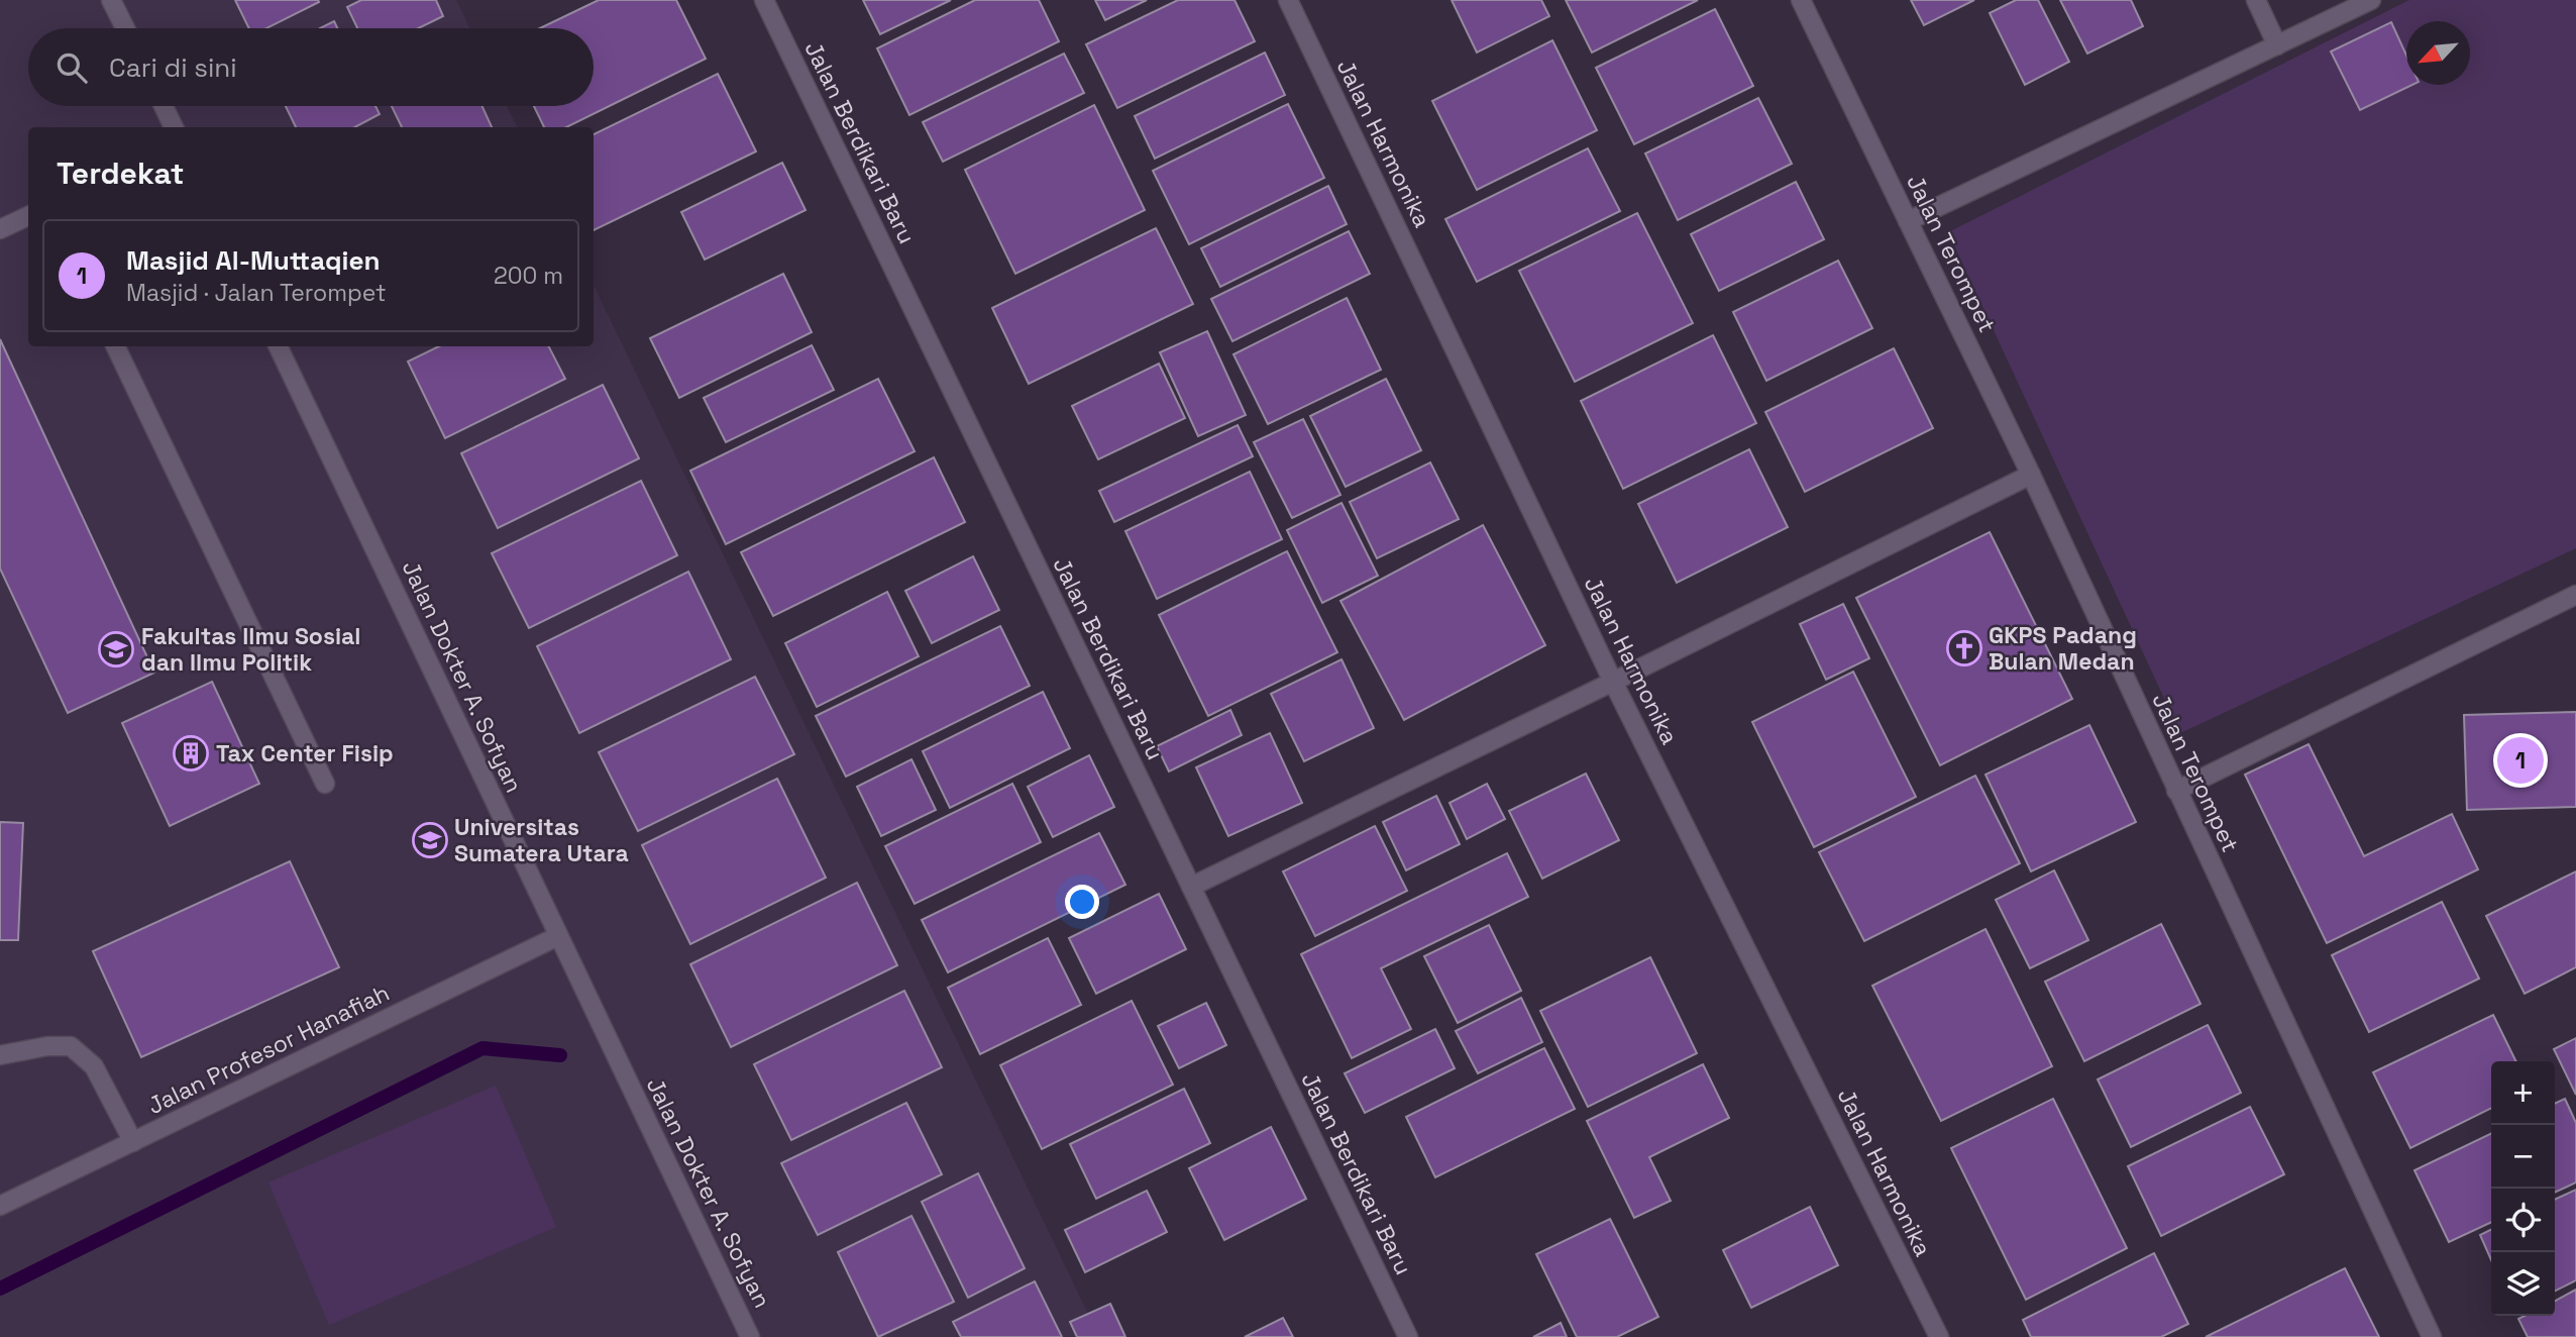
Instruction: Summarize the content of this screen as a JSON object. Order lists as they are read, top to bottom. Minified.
{"streets":{"street":["Jalan Berdikari Baru","Jalan Harmonika","Jalan Terompet","Jalan Dokter A. Sofyan","Jalan Profesor Hanafiah"]},"crossings":[["Jalan Dokter A. Sofyan","Jalan Profesor Hanafiah"]],"places":{"church":["GKPS Padang Bulan Medan"],"school or university":["Fakultas Ilmu Sosial dan Ilmu Politik","Universitas Sumatera Utara"],"building":["Tax Center Fisip"]},"north":"bottom left","page":{"search":"Cari di sini","heading":"Terdekat","list":[{"mark":"1","name":"Masjid Al-Muttaqien","note":"Masjid · Jalan Terompet","value":"200 m"}],"pins":"1","map_buttons":["+","−"]}}
